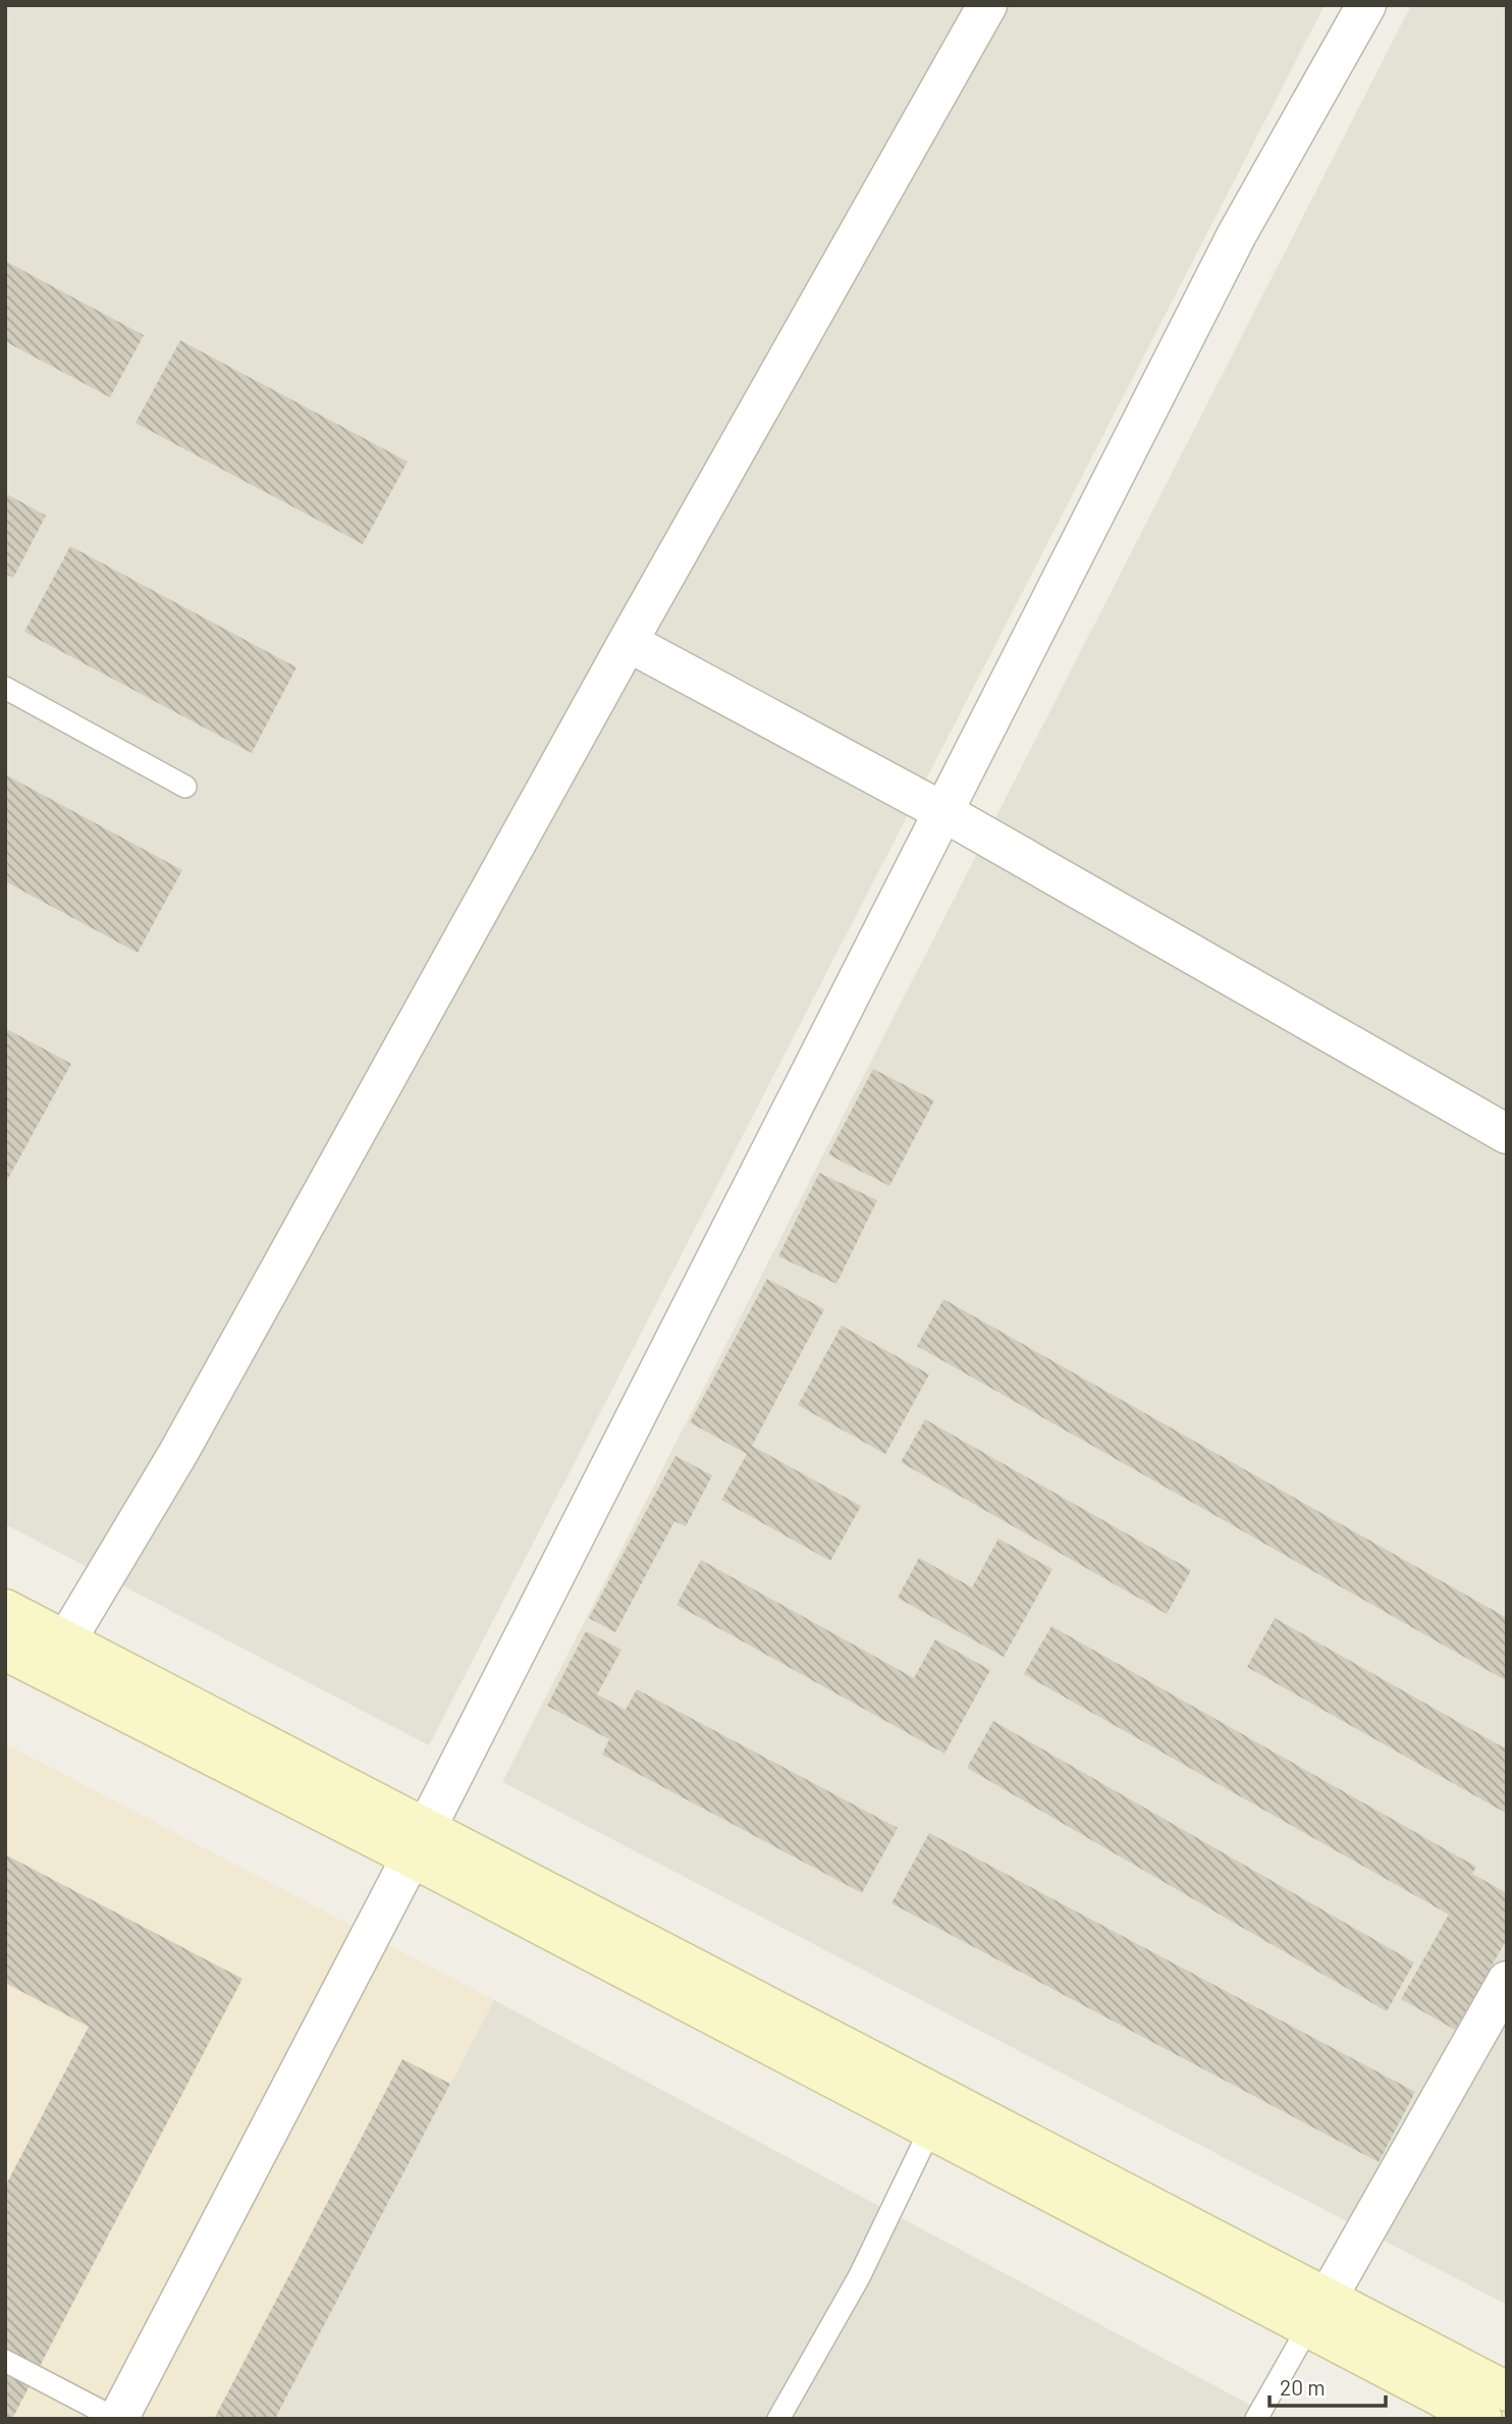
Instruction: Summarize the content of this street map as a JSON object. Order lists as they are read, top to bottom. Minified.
{"scale_bar":"20 m"}
